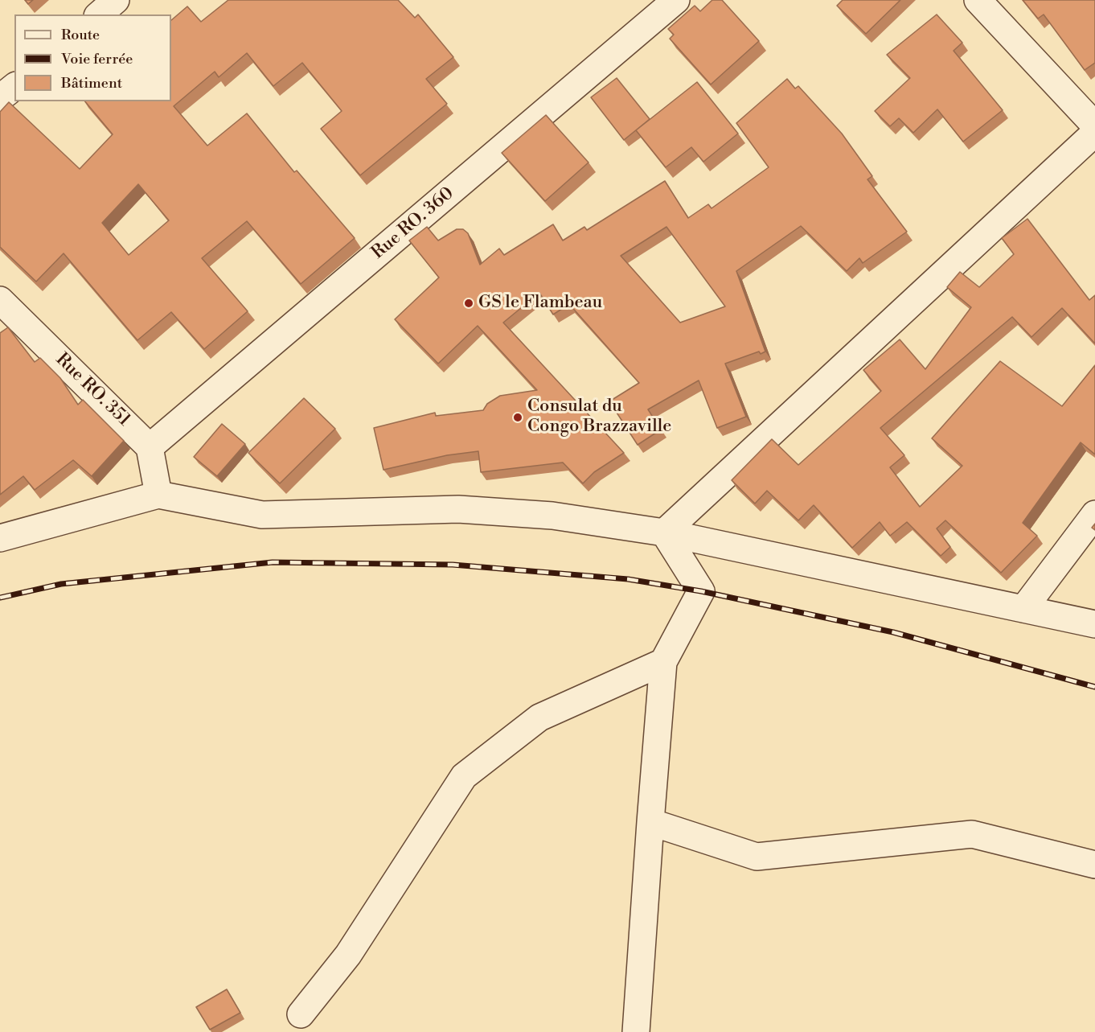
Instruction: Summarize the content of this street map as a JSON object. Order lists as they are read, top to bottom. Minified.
{"streets":{"street":["Rue RO. 360","Rue RO. 351"]},"crossings":[["Rue RO. 360","Rue RO. 351"]],"places":["GS le Flambeau","Consulat du Congo Brazzaville"],"legend":["Route","Voie ferrée","Bâtiment"]}
